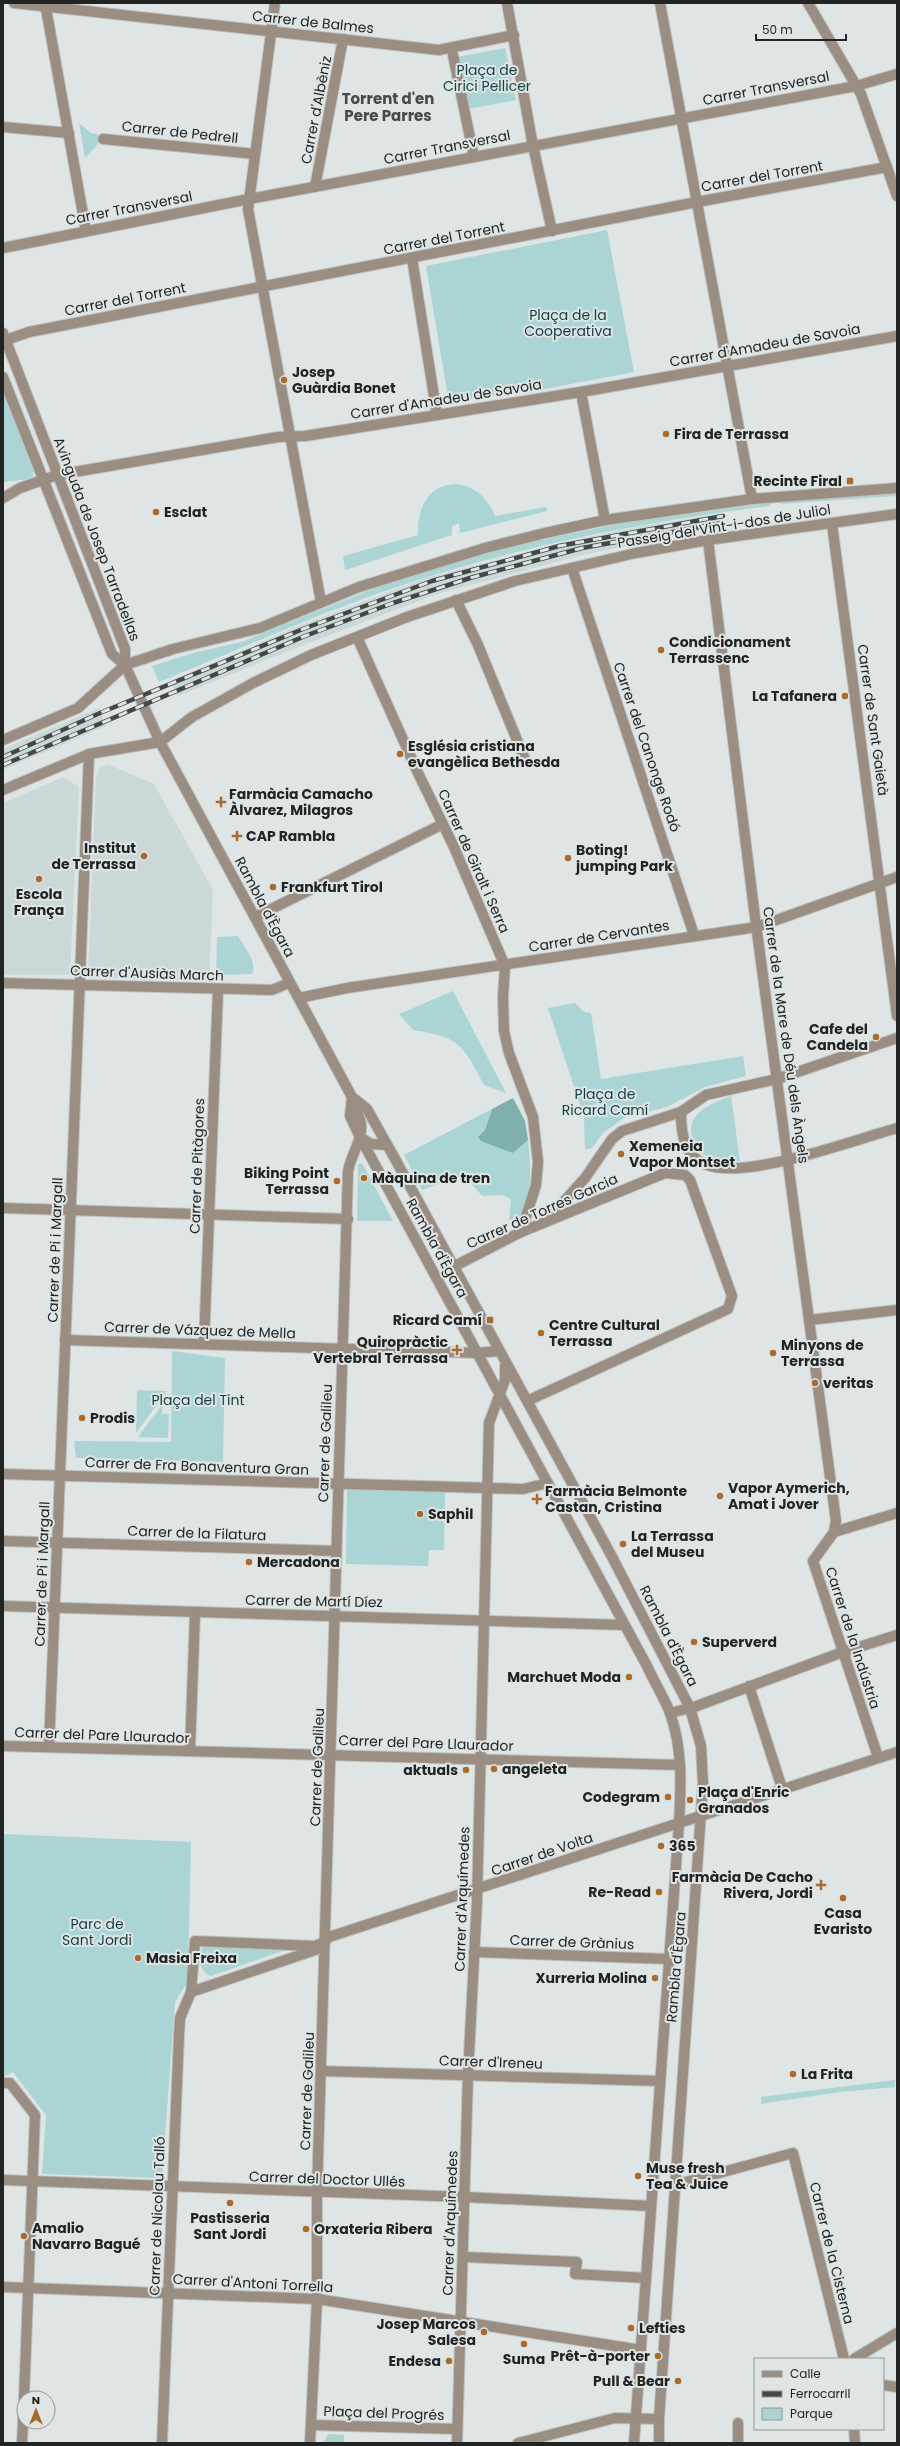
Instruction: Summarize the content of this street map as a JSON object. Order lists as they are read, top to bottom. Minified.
{"streets":{"street":["Carrer de Balmes","Carrer Transversal","Carrer d'Albèniz","Carrer de Pedrell","Carrer del Torrent","Carrer d'Amadeu de Savoia","Passeig del Vint-i-dos de Juliol","Avinguda de Josep Tarradellas","Carrer de Sant Gaietà","Carrer del Canonge Rodó","Carrer de Giralt i Serra","Rambla d'Ègara","Carrer de Cervantes","Carrer d'Ausiàs March","Carrer de la Mare de Déu dels Àngels","Carrer de Pitàgores","Carrer de Torres Garcia","Carrer de Pi i Margall","Carrer de Vázquez de Mella","Carrer de Galileu","Carrer de Fra Bonaventura Gran","Carrer de la Filatura","Carrer de Martí Díez","Carrer de la Indústria","Carrer del Pare Llaurador","Carrer de Volta","Carrer d'Arquímedes","Carrer de Grànius","Carrer d'Ireneu","Carrer del Doctor Ullés","Carrer de Nicolau Talló","Carrer de la Cisterna","Carrer d'Antoni Torrella","Plaça del Progrés"]},"crossings":[["Carrer de Balmes","Carrer d'Albèniz"],["Carrer Transversal","Carrer d'Albèniz"],["Carrer del Torrent","Avinguda de Josep Tarradellas"],["Carrer d'Amadeu de Savoia","Avinguda de Josep Tarradellas"],["Passeig del Vint-i-dos de Juliol","Avinguda de Josep Tarradellas"],["Passeig del Vint-i-dos de Juliol","Carrer de Sant Gaietà"],["Passeig del Vint-i-dos de Juliol","Carrer del Canonge Rodó"],["Passeig del Vint-i-dos de Juliol","Carrer de Giralt i Serra"],["Passeig del Vint-i-dos de Juliol","Rambla d'Ègara"],["Passeig del Vint-i-dos de Juliol","Carrer de la Mare de Déu dels Àngels"],["Passeig del Vint-i-dos de Juliol","Carrer de Pi i Margall"],["Avinguda de Josep Tarradellas","Rambla d'Ègara"],["Carrer de Sant Gaietà","Carrer de Cervantes"],["Carrer del Canonge Rodó","Carrer de Cervantes"],["Carrer de Giralt i Serra","Carrer de Cervantes"],["Rambla d'Ègara","Carrer de Cervantes"],["Rambla d'Ègara","Carrer d'Ausiàs March"],["Rambla d'Ègara","Carrer de Torres Garcia"],["Rambla d'Ègara","Carrer de Vázquez de Mella"],["Rambla d'Ègara","Carrer de Galileu"],["Rambla d'Ègara","Carrer de Fra Bonaventura Gran"],["Rambla d'Ègara","Carrer de Martí Díez"],["Rambla d'Ègara","Carrer del Pare Llaurador"],["Rambla d'Ègara","Carrer de Volta"],["Rambla d'Ègara","Carrer d'Arquímedes"],["Rambla d'Ègara","Carrer de Grànius"],["Rambla d'Ègara","Carrer d'Ireneu"],["Rambla d'Ègara","Carrer del Doctor Ullés"],["Rambla d'Ègara","Carrer de la Cisterna"],["Rambla d'Ègara","Carrer d'Antoni Torrella"],["Carrer de Cervantes","Carrer de la Mare de Déu dels Àngels"],["Carrer d'Ausiàs March","Carrer de Pitàgores"],["Carrer d'Ausiàs March","Carrer de Pi i Margall"],["Carrer de la Mare de Déu dels Àngels","Carrer de la Indústria"],["Carrer de Pitàgores","Carrer de Vázquez de Mella"],["Carrer de Pi i Margall","Carrer de Vázquez de Mella"],["Carrer de Pi i Margall","Carrer de Fra Bonaventura Gran"],["Carrer de Pi i Margall","Carrer de la Filatura"],["Carrer de Pi i Margall","Carrer de Martí Díez"],["Carrer de Pi i Margall","Carrer del Pare Llaurador"],["Carrer de Vázquez de Mella","Carrer de Galileu"],["Carrer de Galileu","Carrer de Fra Bonaventura Gran"],["Carrer de Galileu","Carrer de la Filatura"],["Carrer de Galileu","Carrer de Martí Díez"],["Carrer de Galileu","Carrer del Pare Llaurador"],["Carrer de Galileu","Carrer de Volta"],["Carrer de Galileu","Carrer d'Ireneu"],["Carrer de Galileu","Carrer del Doctor Ullés"],["Carrer de Galileu","Carrer de Nicolau Talló"],["Carrer de Galileu","Carrer d'Antoni Torrella"],["Carrer de Galileu","Plaça del Progrés"],["Carrer de Fra Bonaventura Gran","Carrer d'Arquímedes"],["Carrer de Martí Díez","Carrer d'Arquímedes"],["Carrer del Pare Llaurador","Carrer d'Arquímedes"],["Carrer de Volta","Carrer d'Arquímedes"],["Carrer de Volta","Carrer de Nicolau Talló"],["Carrer d'Arquímedes","Carrer de Grànius"],["Carrer d'Arquímedes","Carrer d'Ireneu"],["Carrer d'Arquímedes","Carrer del Doctor Ullés"],["Carrer d'Arquímedes","Carrer d'Antoni Torrella"],["Carrer d'Arquímedes","Plaça del Progrés"],["Carrer del Doctor Ullés","Carrer de Nicolau Talló"],["Carrer de Nicolau Talló","Carrer d'Antoni Torrella"]],"districts":["Torrent d'en Pere Parres"],"parks":["Plaça de Cirici Pellicer","Plaça de la Cooperativa","Plaça de Ricard Camí","Plaça del Tint","Parc de Sant Jordi"],"places":{"other":["Josep Guàrdia Bonet","Fira de Terrassa","Esclat","Condicionament Terrassenc","La Tafanera","Església cristiana evangèlica Bethesda","Institut de Terrassa","Boting! jumping Park","Escola França","Frankfurt Tirol","Cafe del Candela","Xemeneia Vapor Montset","Màquina de tren","Biking Point Terrassa","Centre Cultural Terrassa","Minyons de Terrassa","veritas","Prodis","Vapor Aymerich, Amat i Jover","Saphil","La Terrassa del Museu","Mercadona","Superverd","Marchuet Moda","angeleta","aktuals","Codegram","Plaça d'Enric Granados","365","Re-Read","Casa Evaristo","Masia Freixa","Xurreria Molina","La Frita","Muse fresh Tea & Juice","Pastisseria Sant Jordi","Orxateria Ribera","Amalio Navarro Bagué","Lefties","Josep Marcos Salesa","Suma","Prêt-à-porter","Endesa","Pull & Bear"],"transit":["Recinte Firal","Ricard Camí"],"health":["Farmàcia Camacho Àlvarez, Milagros","CAP Rambla","Quiropràctic Vertebral Terrassa","Farmàcia Belmonte Castan, Cristina","Farmàcia De Cacho Rivera, Jordi"]},"legend":["Calle","Ferrocarril","Parque"],"scale_bar":"50 m","north":"top"}
